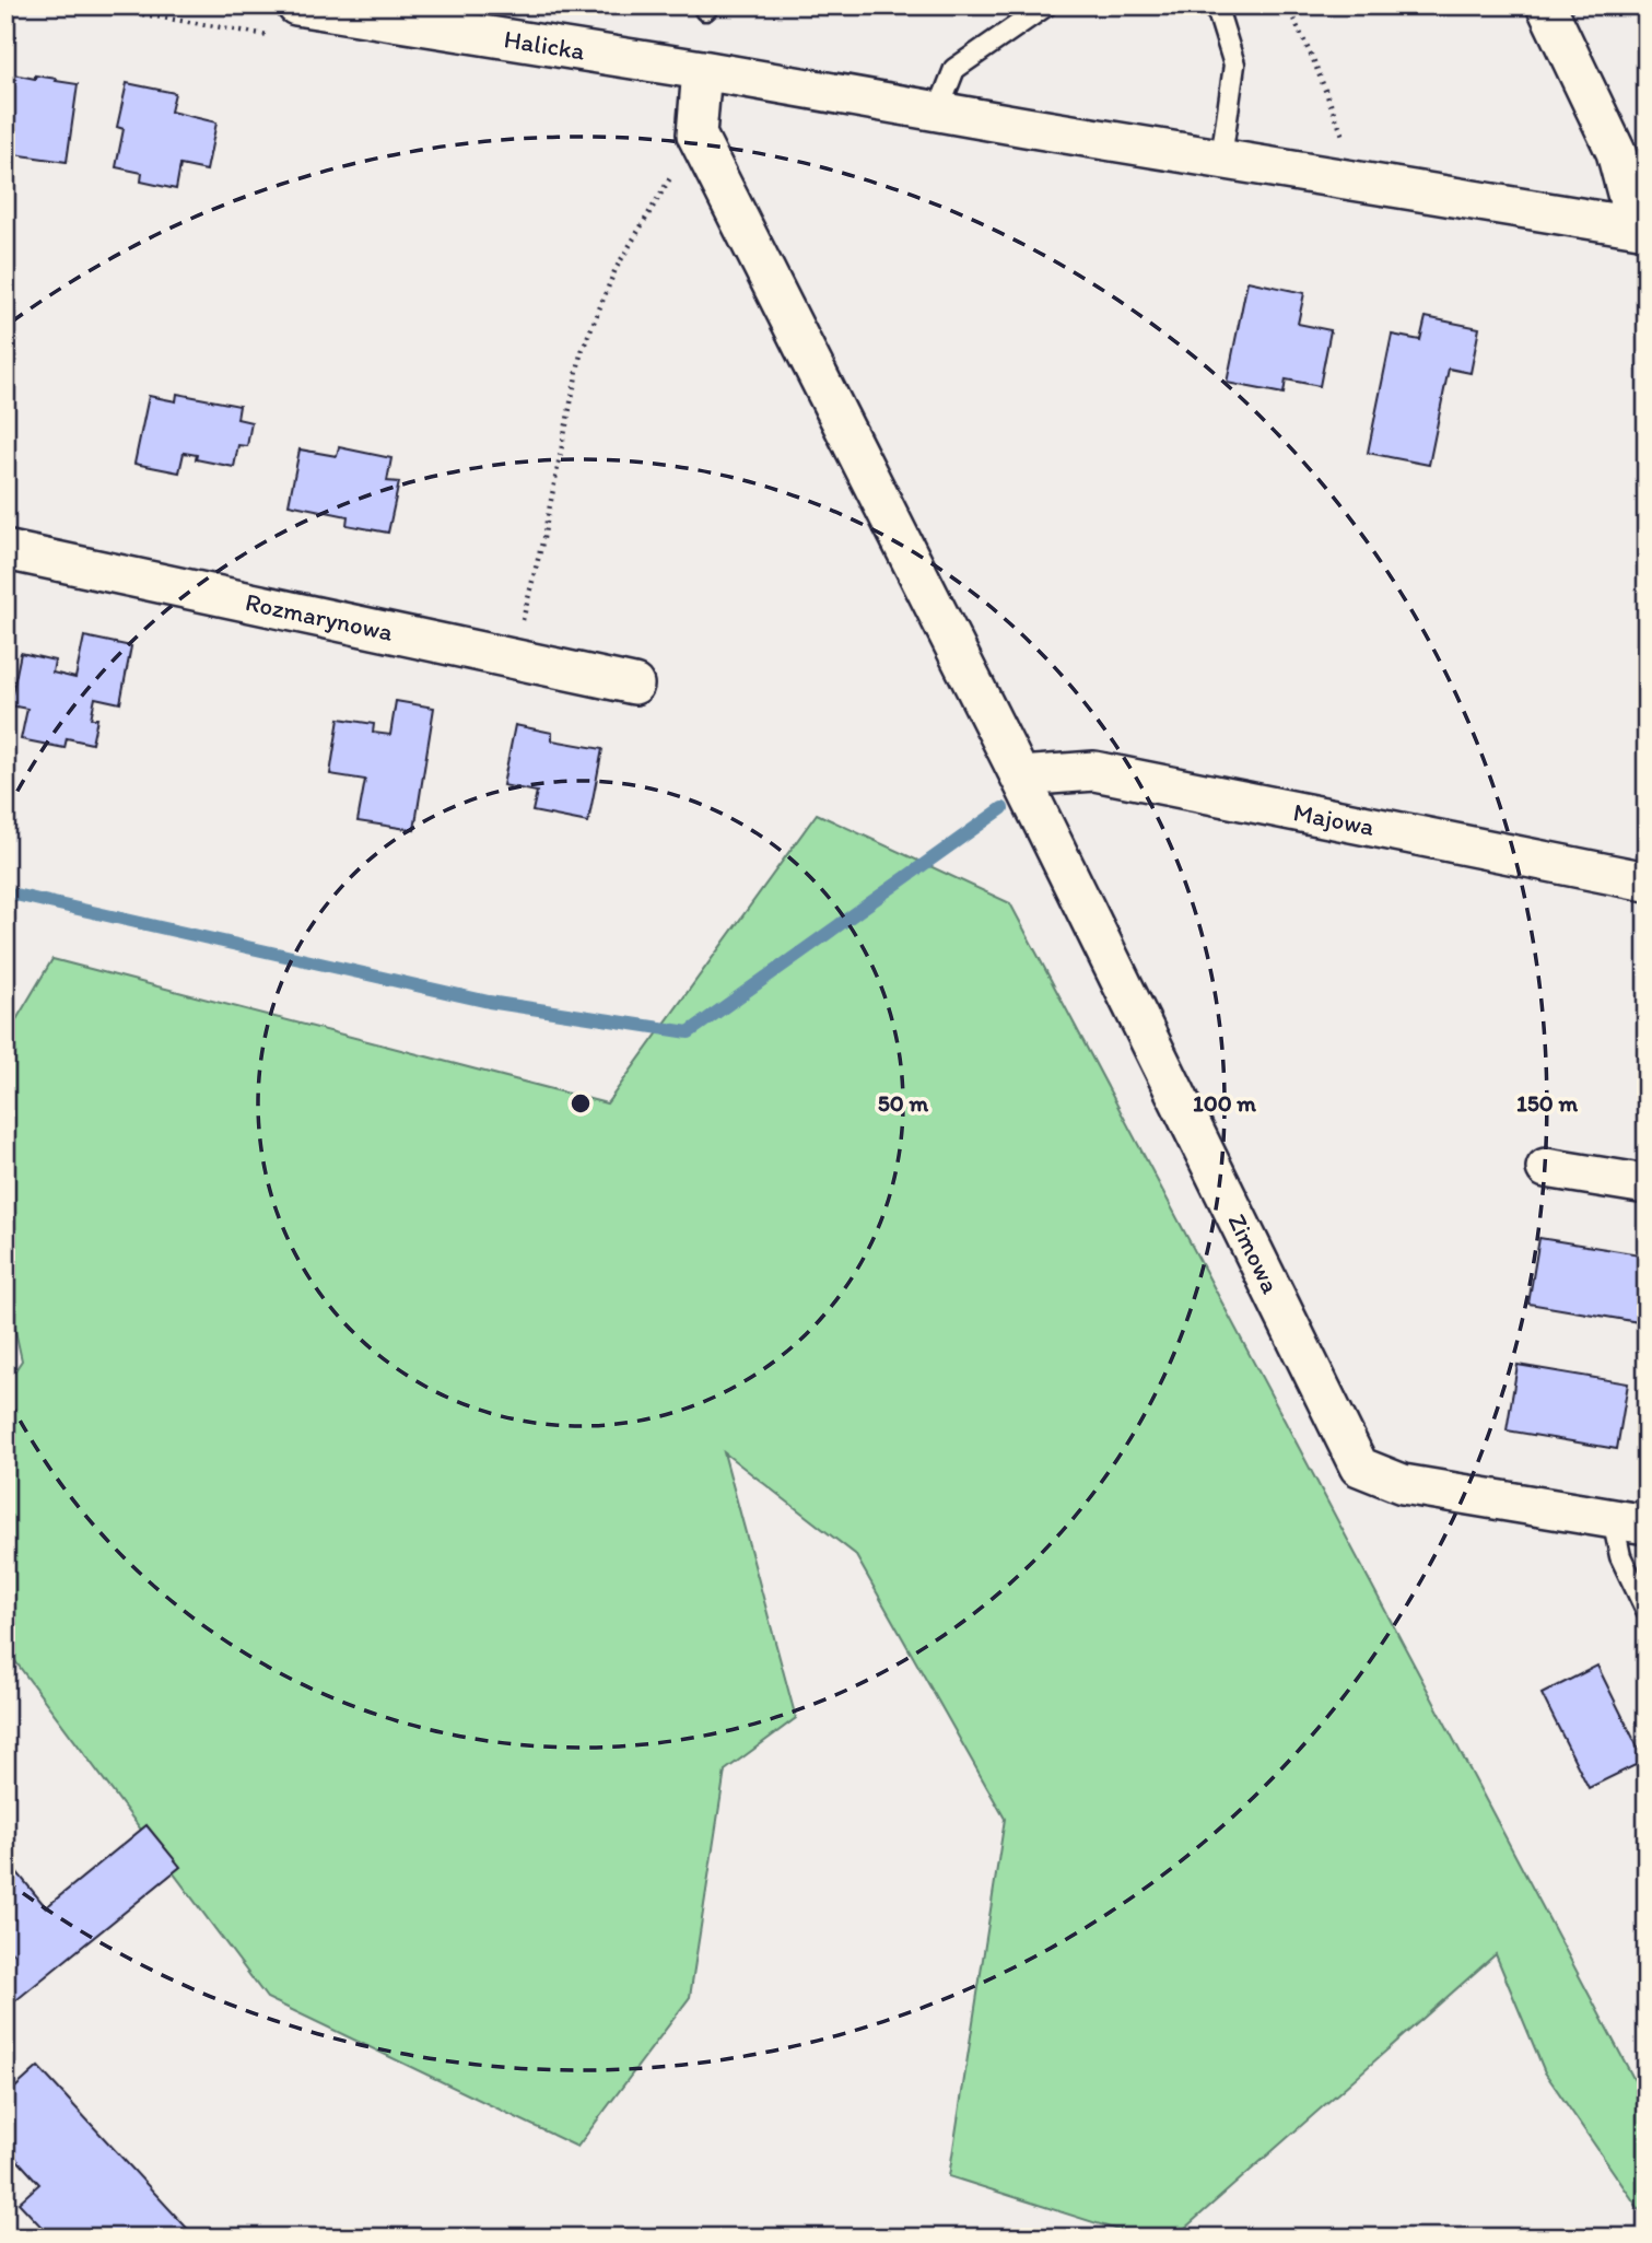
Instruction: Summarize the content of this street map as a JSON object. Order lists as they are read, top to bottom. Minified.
{"streets":{"street":["Halicka","Rozmarynowa","Majowa","Zimowa"]},"crossings":[["Majowa","Zimowa"]],"rings":["50 m","100 m","150 m"]}
